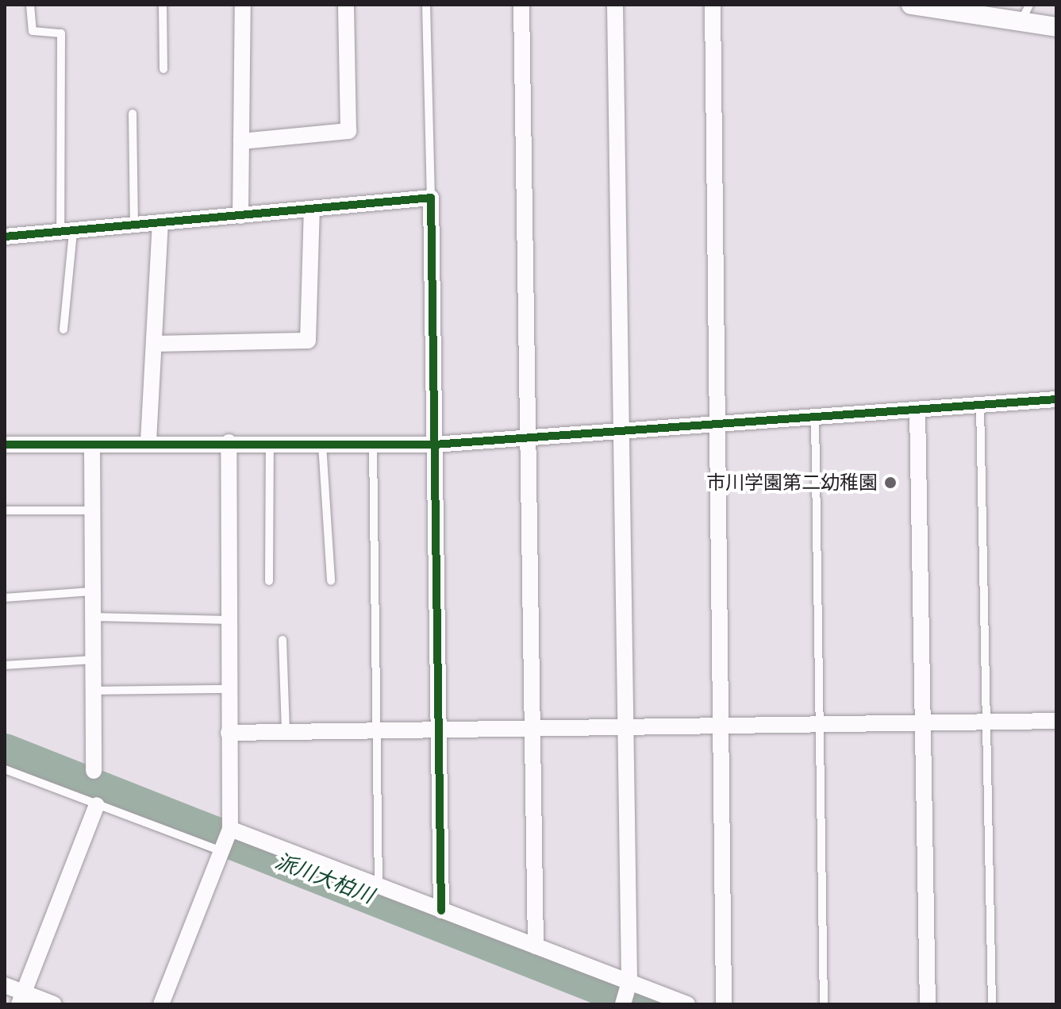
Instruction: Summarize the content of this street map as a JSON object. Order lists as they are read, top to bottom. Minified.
{"water":["派川大柏川"],"places":["市川学園第二幼稚園"]}
